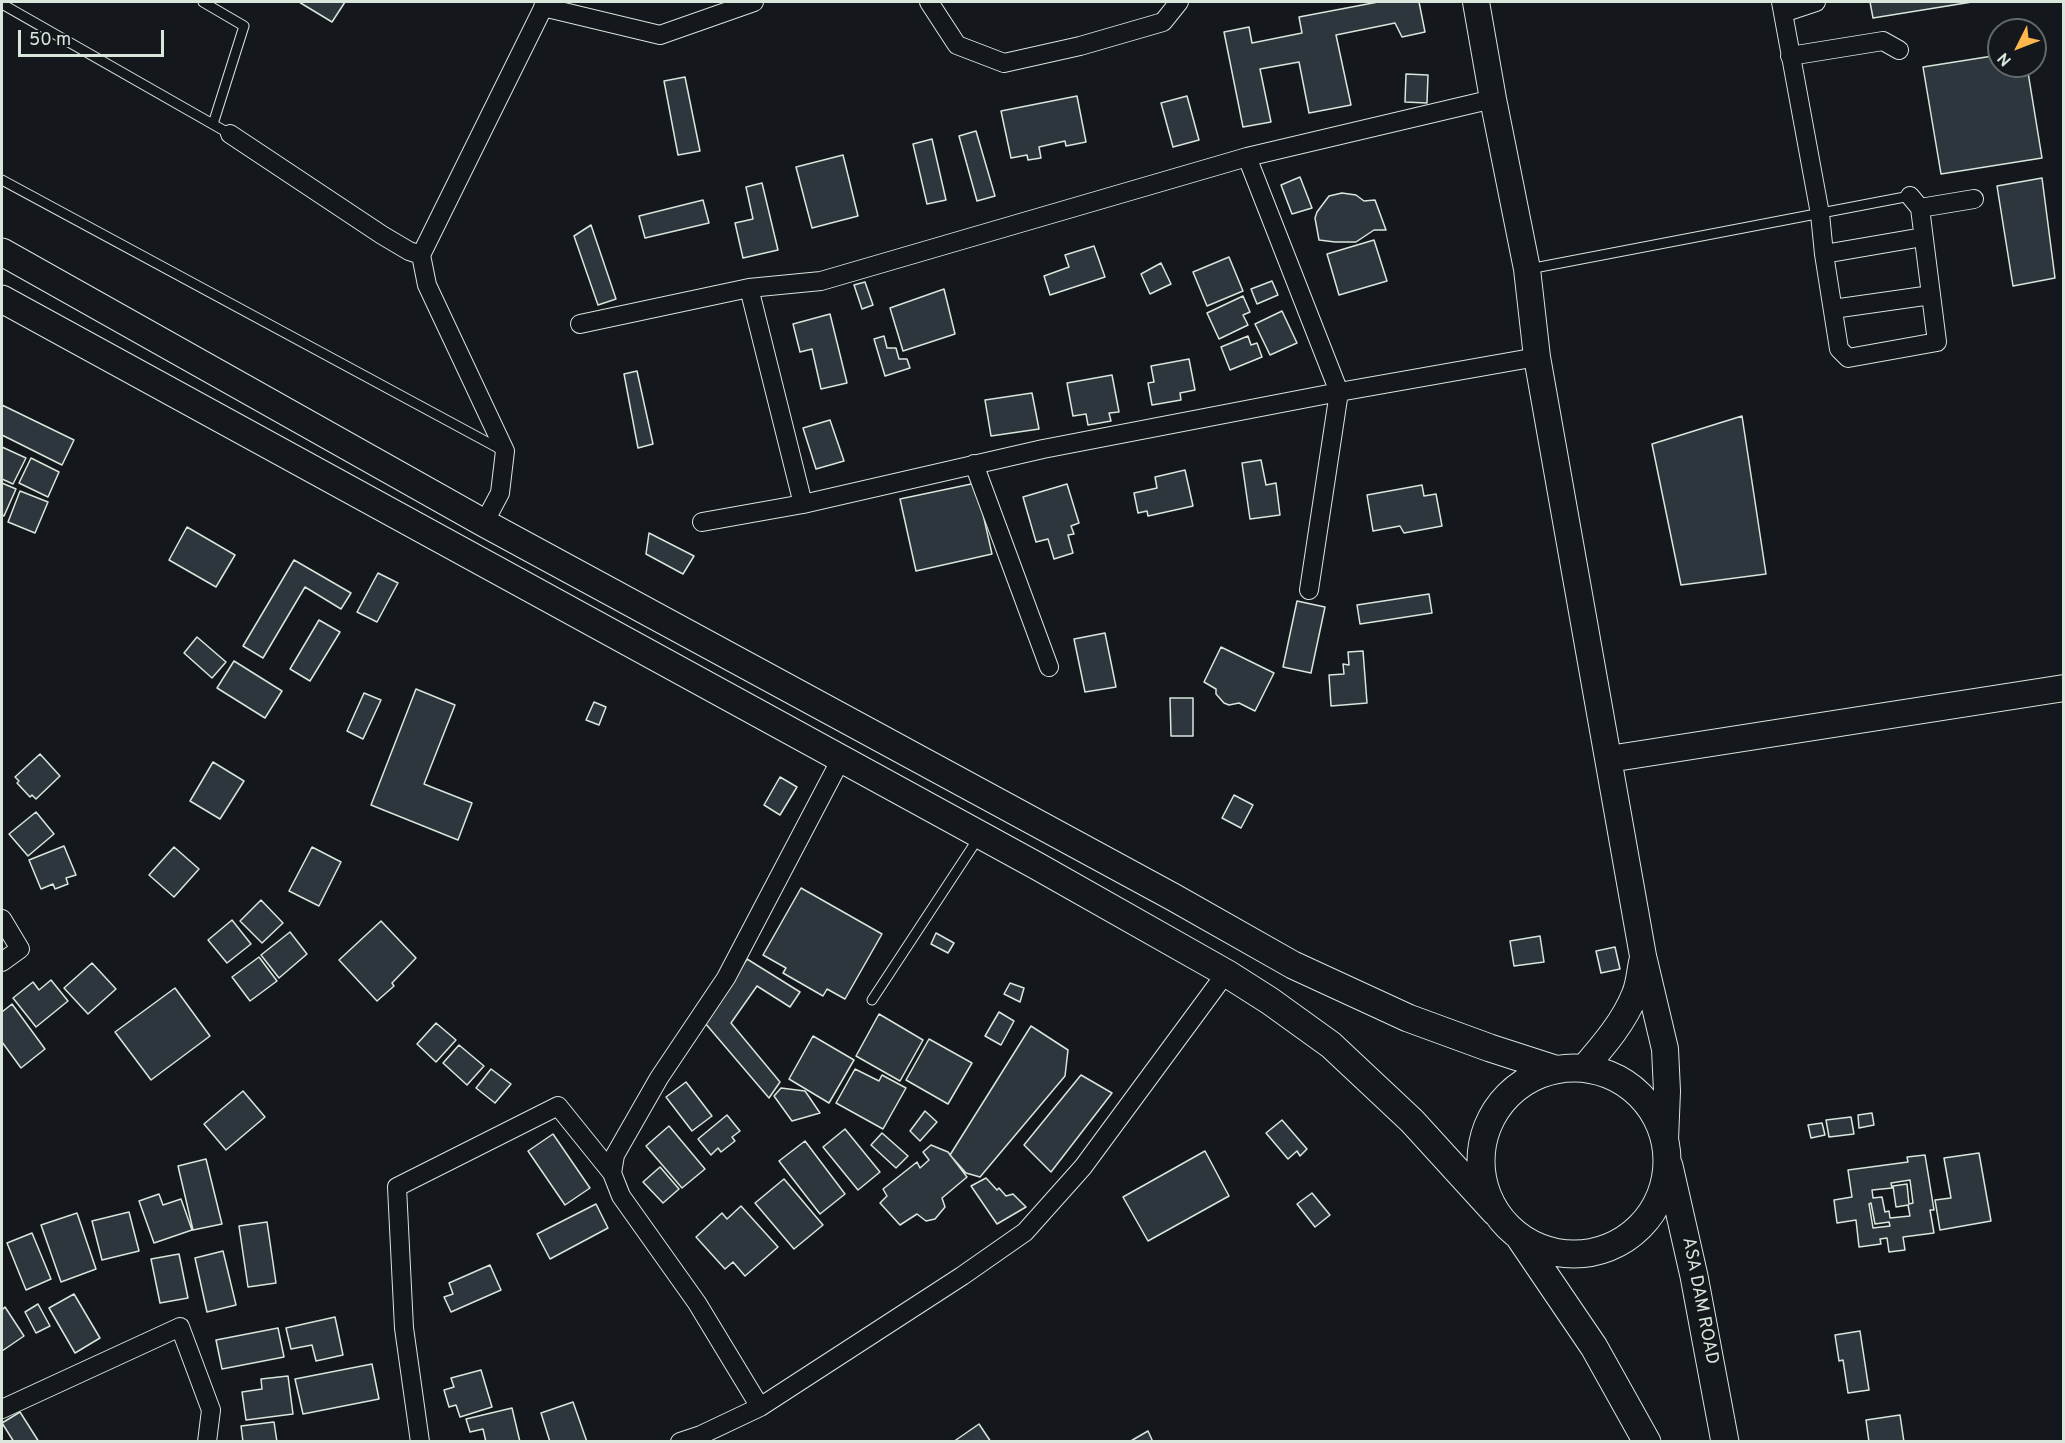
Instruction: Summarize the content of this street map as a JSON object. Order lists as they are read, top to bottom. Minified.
{"streets":{"main road":["ASA DAM ROAD"]},"scale_bar":"50 m","north":"bottom left"}
